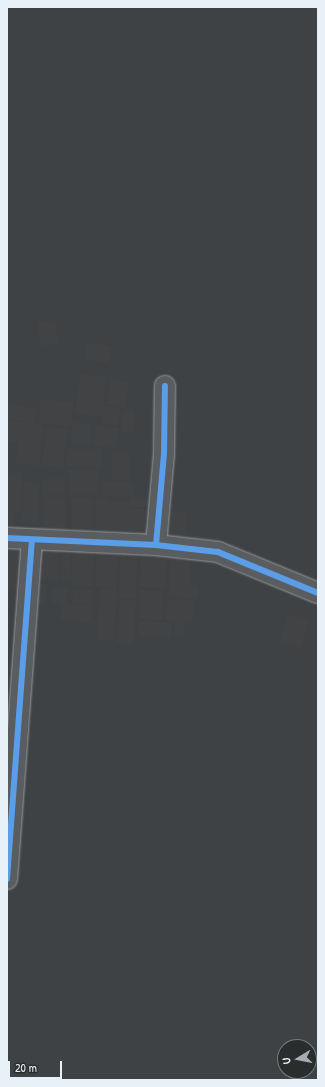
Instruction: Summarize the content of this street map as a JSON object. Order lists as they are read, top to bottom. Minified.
{"scale_bar":"20 m","north":"left"}
